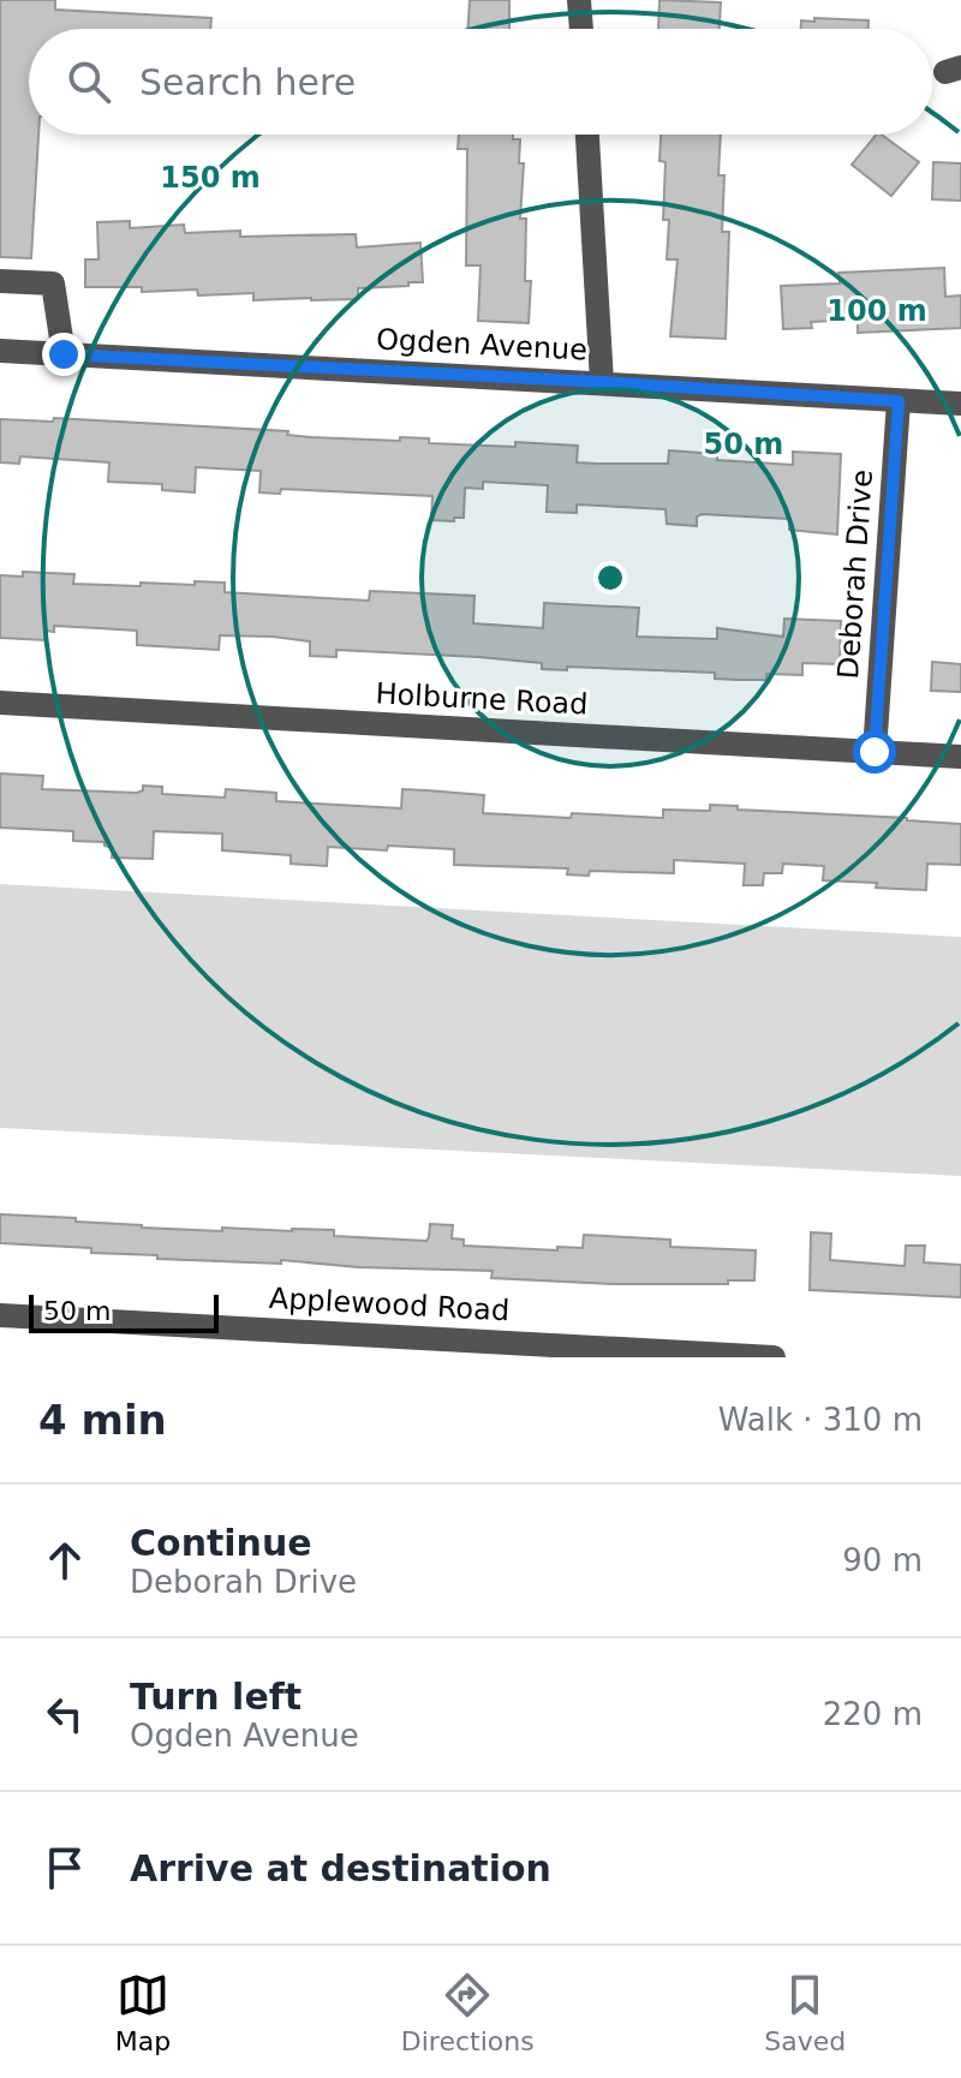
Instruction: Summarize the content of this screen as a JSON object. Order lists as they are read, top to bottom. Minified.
{"streets":{"street":["Ogden Avenue","Deborah Drive","Holburne Road","Applewood Road"]},"crossings":[["Ogden Avenue","Deborah Drive"],["Deborah Drive","Holburne Road"]],"scale_bar":"50 m","page":{"search":"Search here","scale":"50 m","heading":["4 min","Walk · 310 m"],"list":[["Continue","Deborah Drive","90 m"],["Turn left","Ogden Avenue","220 m"],"Arrive at destination"],"nav":["Map","Directions","Saved"]},"rings":["150 m","100 m","50 m"]}
